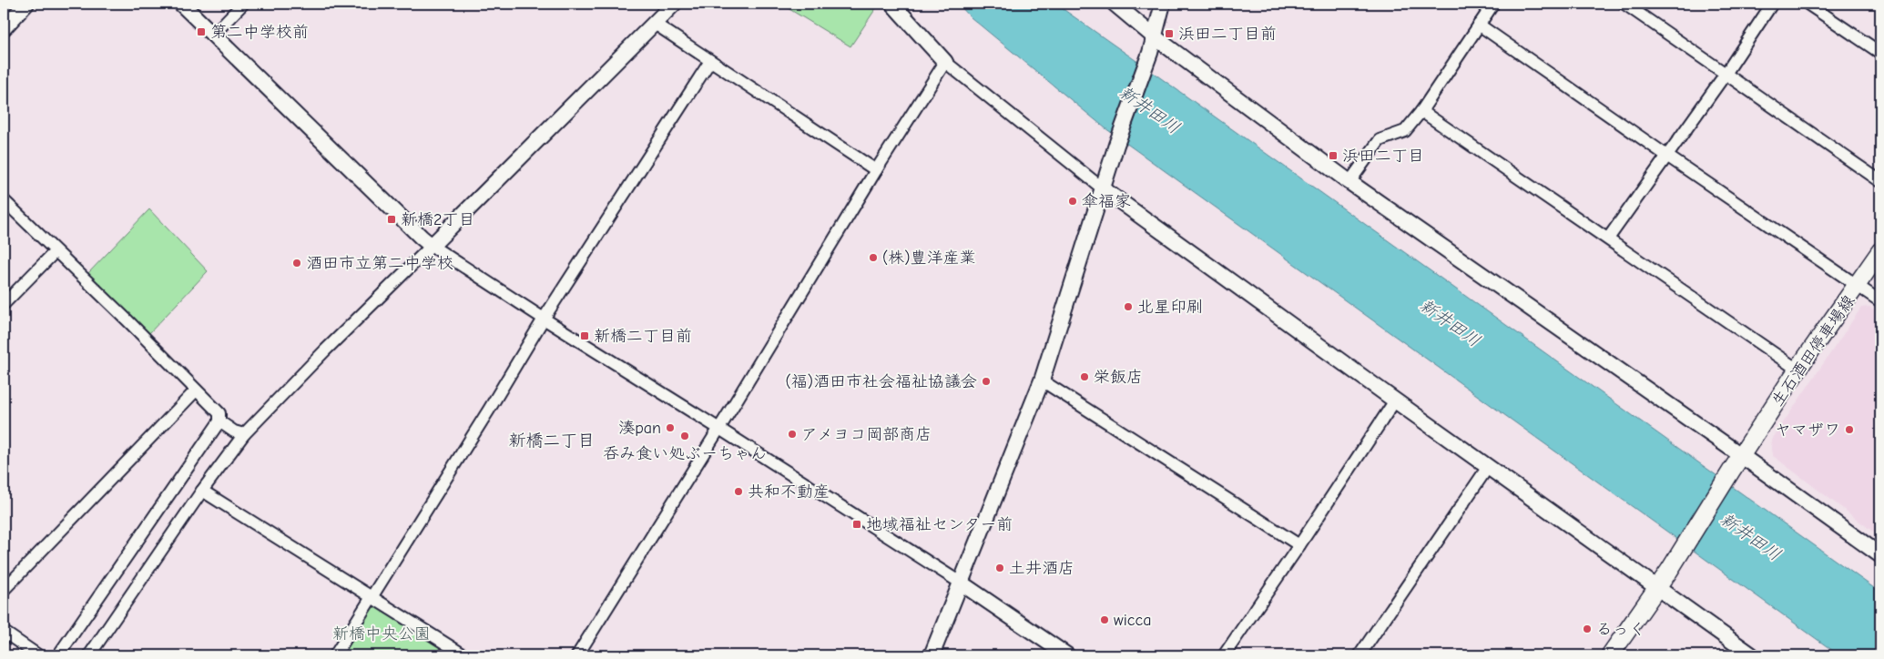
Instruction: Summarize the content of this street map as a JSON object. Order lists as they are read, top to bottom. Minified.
{"streets":{"main road":["生石酒田停車場線"]},"districts":["新橋二丁目"],"water":["新井田川"],"parks":["新橋中央公園"],"places":{"transit":["第二中学校前","浜田二丁目前","浜田二丁目","新橋2丁目","新橋二丁目前","地域福祉センター前"],"other":["傘福家","(株)豊洋産業","酒田市立第二中学校","北星印刷","栄飯店","(福)酒田市社会福祉協議会","湊pan","ヤマザワ","アメヨコ岡部商店","呑み食い処ぶーちゃん","共和不動産","土井酒店","wicca","るっく"]}}
